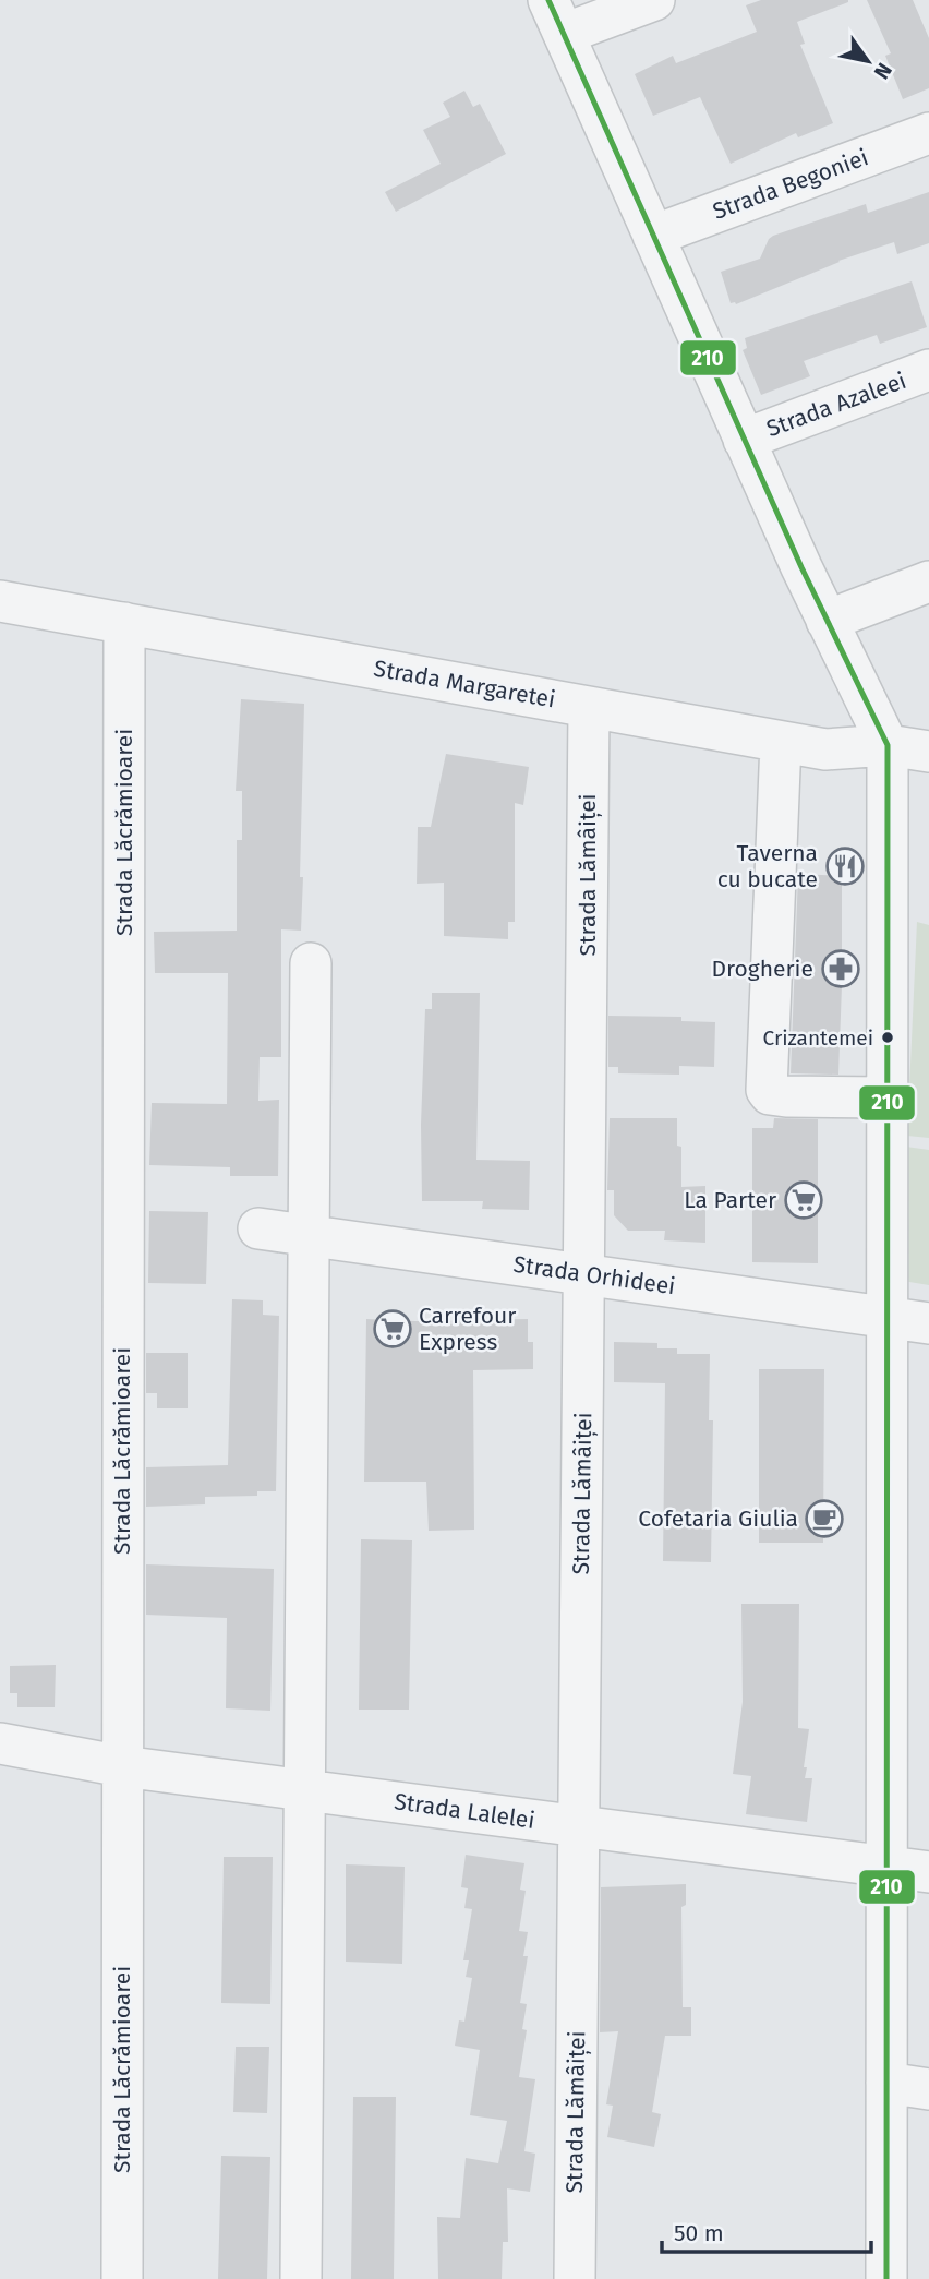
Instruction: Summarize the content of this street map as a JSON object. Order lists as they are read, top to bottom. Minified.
{"streets":{"street":["Strada Begoniei","Strada Azaleei","Strada Margaretei","Strada Lăcrămioarei","Strada Lămâiței","Strada Orhideei","Strada Lalelei"]},"crossings":[["Strada Margaretei","Strada Lăcrămioarei"],["Strada Margaretei","Strada Lămâiței"],["Strada Lăcrămioarei","Strada Lalelei"],["Strada Lămâiței","Strada Orhideei"],["Strada Lămâiței","Strada Lalelei"]],"places":{"restaurant":["Taverna cu bucate"],"pharmacy":["Drogherie"],"other":["Crizantemei"],"supermarket":["La Parter","Carrefour Express"],"cafe":["Cofetaria Giulia"]},"lines":["transit line 210"],"scale_bar":"50 m","north":"bottom right"}
